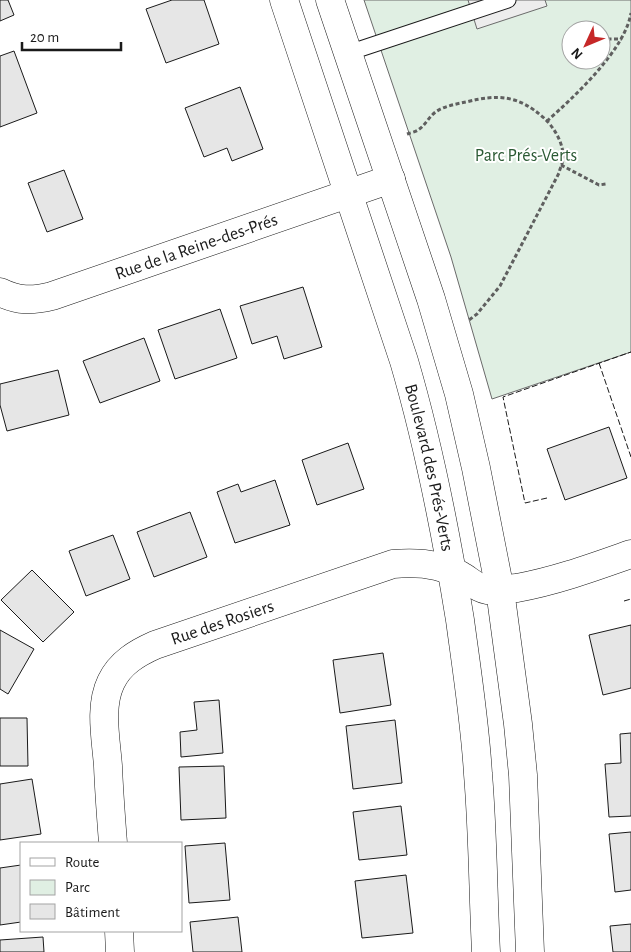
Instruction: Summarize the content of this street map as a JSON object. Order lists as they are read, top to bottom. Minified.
{"streets":{"street":["Rue de la Reine-des-Prés","Boulevard des Prés-Verts","Rue des Rosiers"]},"crossings":[["Rue de la Reine-des-Prés","Boulevard des Prés-Verts"],["Boulevard des Prés-Verts","Rue des Rosiers"]],"parks":["Parc Prés-Verts"],"legend":["Route","Parc","Bâtiment"],"scale_bar":"20 m","north":"bottom left"}
